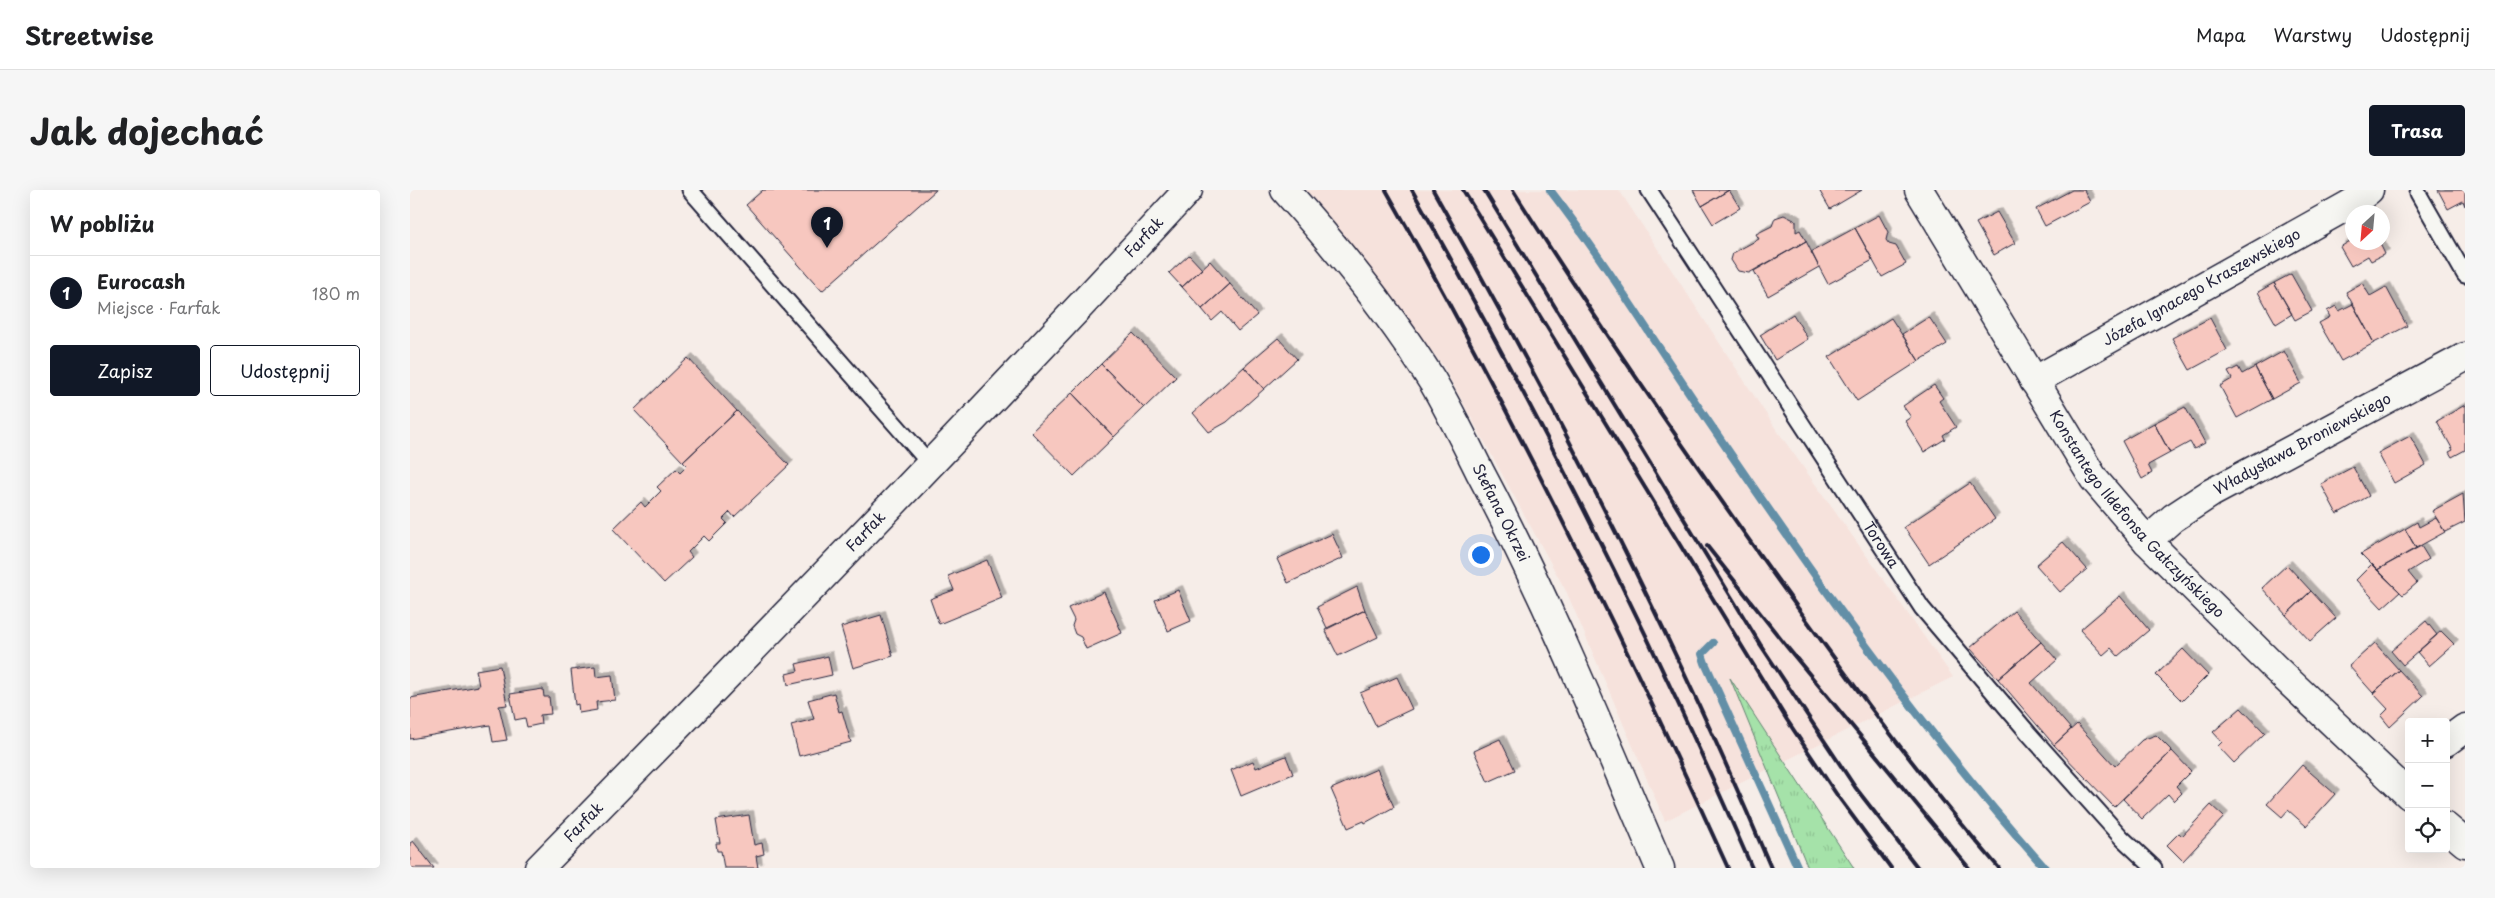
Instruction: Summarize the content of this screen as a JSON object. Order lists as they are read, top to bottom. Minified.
{"streets":{"street":["Farfak","Józefa Ignacego Kraszewskiego","Władysława Broniewskiego","Stefana Okrzei","Konstantego Ildefonsa Gałczyńskiego"],"lane":["Torowa"]},"crossings":[["Józefa Ignacego Kraszewskiego","Konstantego Ildefonsa Gałczyńskiego"],["Władysława Broniewskiego","Konstantego Ildefonsa Gałczyńskiego"]],"north":"bottom left","page":{"header":"Streetwise","nav":["Mapa","Warstwy","Udostępnij"],"title":"Jak dojechać","buttons":["Trasa",["Zapisz","Udostępnij"]],"heading":"W pobliżu","pins":"1","list":[{"mark":"1","name":"Eurocash","note":"Miejsce · Farfak","value":"180 m"}],"map_buttons":["+","−"]}}
